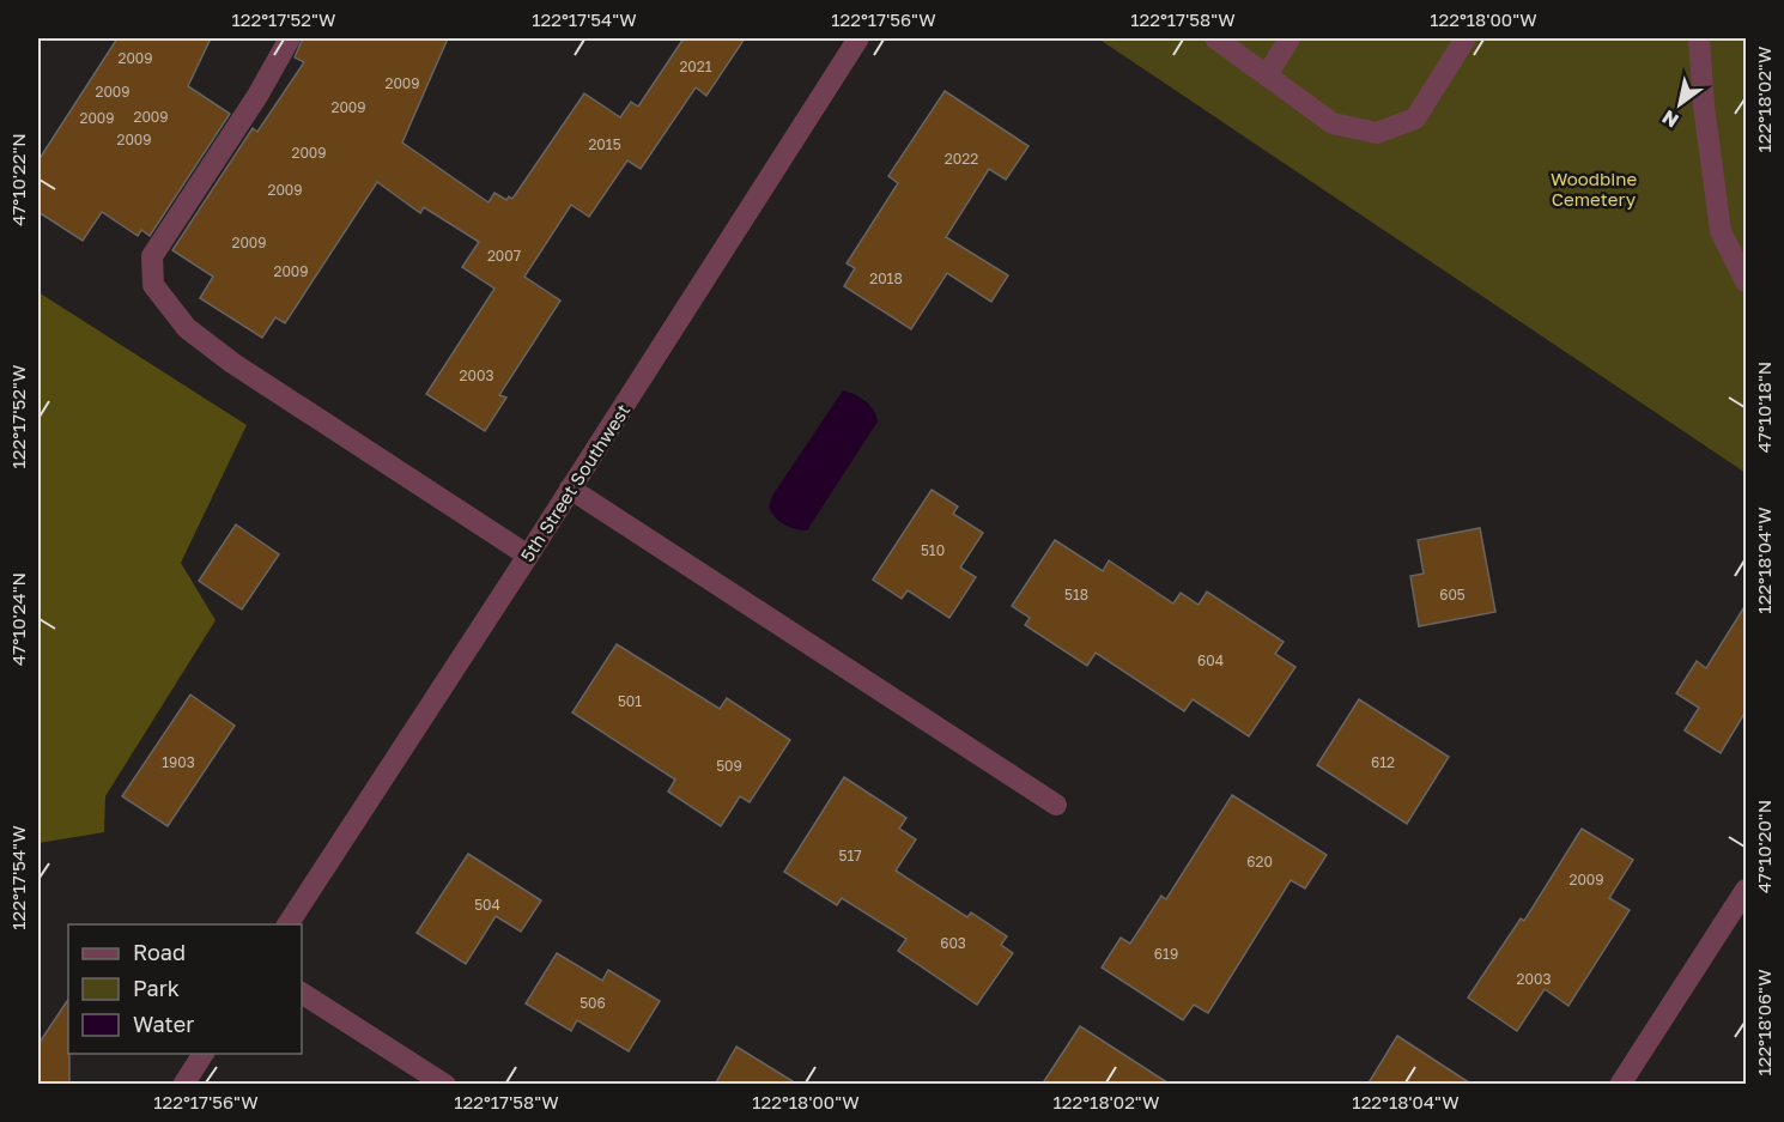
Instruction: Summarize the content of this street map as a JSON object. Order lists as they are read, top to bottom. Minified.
{"streets":{"street":["5th Street Southwest"]},"parks":["Woodbine Cemetery"],"house_numbers":["2009","2021","2009","2009","2009","2009","2009","2009","2015","2009","2022","2009","2009","2007","2009","2018","2003","510","518","605","604","501","1903","612","509","517","620","2009","504","603","619","2003","506"],"legend":["Road","Park","Water"],"north":"bottom left","coordinates":["122°17'52\"W","122°17'54\"W","122°17'56\"W","122°17'58\"W","122°18'00\"W","122°18'02\"W","47°10'22\"N","47°10'18\"N","122°18'04\"W","47°10'24\"N","47°10'20\"N","122°18'06\"W"]}
